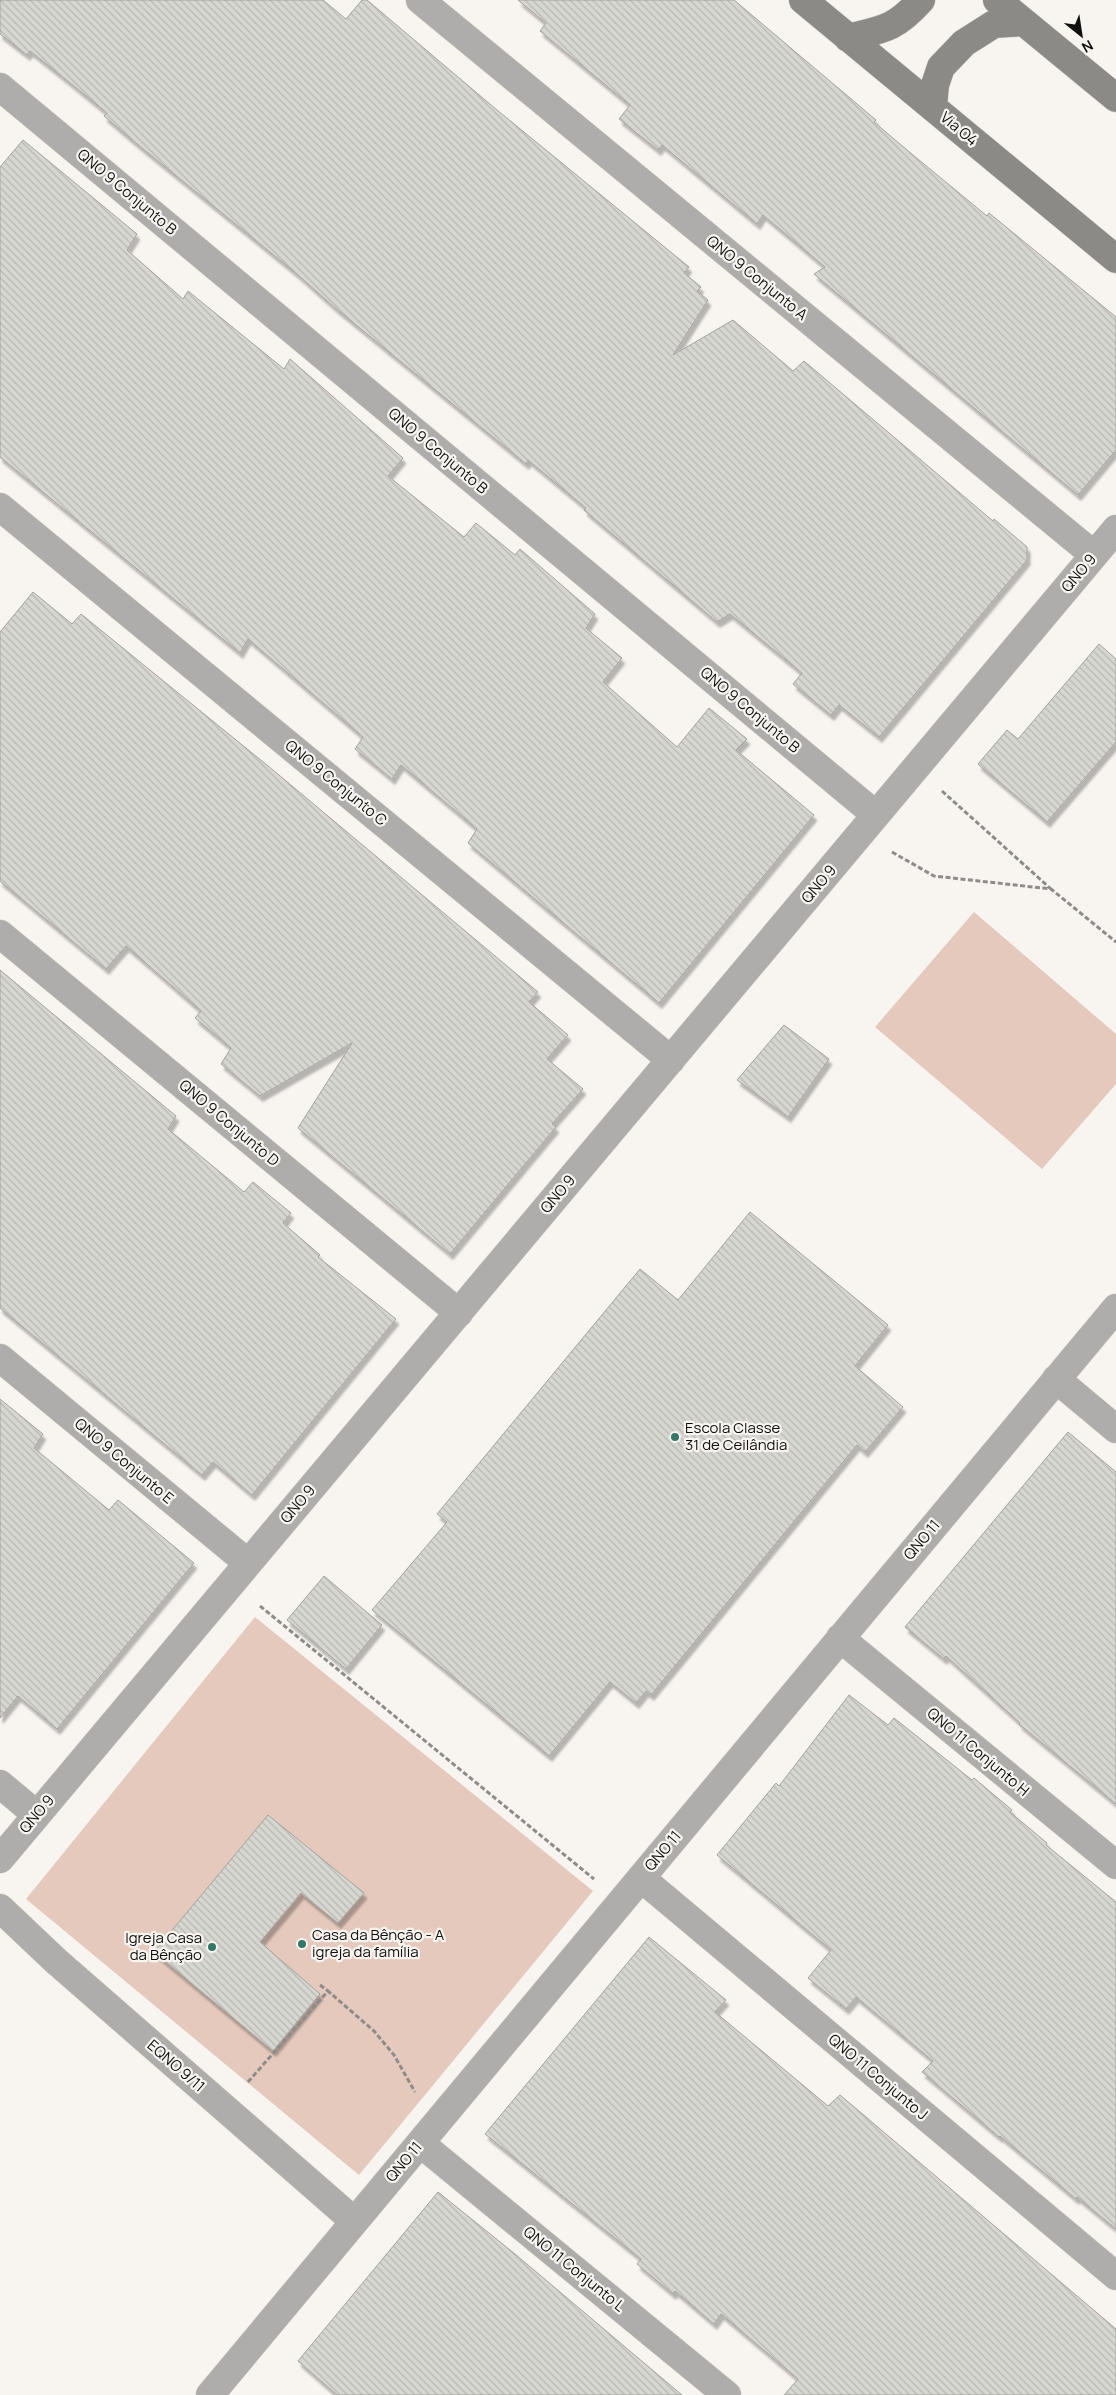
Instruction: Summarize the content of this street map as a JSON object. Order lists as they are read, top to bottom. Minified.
{"streets":{"main road":["Via O4"],"street":["QNO 9 Conjunto B","QNO 9 Conjunto A","QNO 9","QNO 9 Conjunto C","QNO 9 Conjunto D","QNO 9 Conjunto E","QNO 11","QNO 11 Conjunto H","EQNO 9/11","QNO 11 Conjunto J","QNO 11 Conjunto L"]},"crossings":[["QNO 9 Conjunto B","QNO 9"],["QNO 9 Conjunto A","QNO 9"],["QNO 9","QNO 9 Conjunto C"],["QNO 9","QNO 9 Conjunto D"],["QNO 9","QNO 9 Conjunto E"],["QNO 11","QNO 11 Conjunto H"],["QNO 11","EQNO 9/11"],["QNO 11","QNO 11 Conjunto J"],["QNO 11","QNO 11 Conjunto L"]],"places":["Escola Classe 31 de Ceilândia","Casa da Bênção - A igreja da família","Igreja Casa da Bênção"],"north":"bottom right"}
